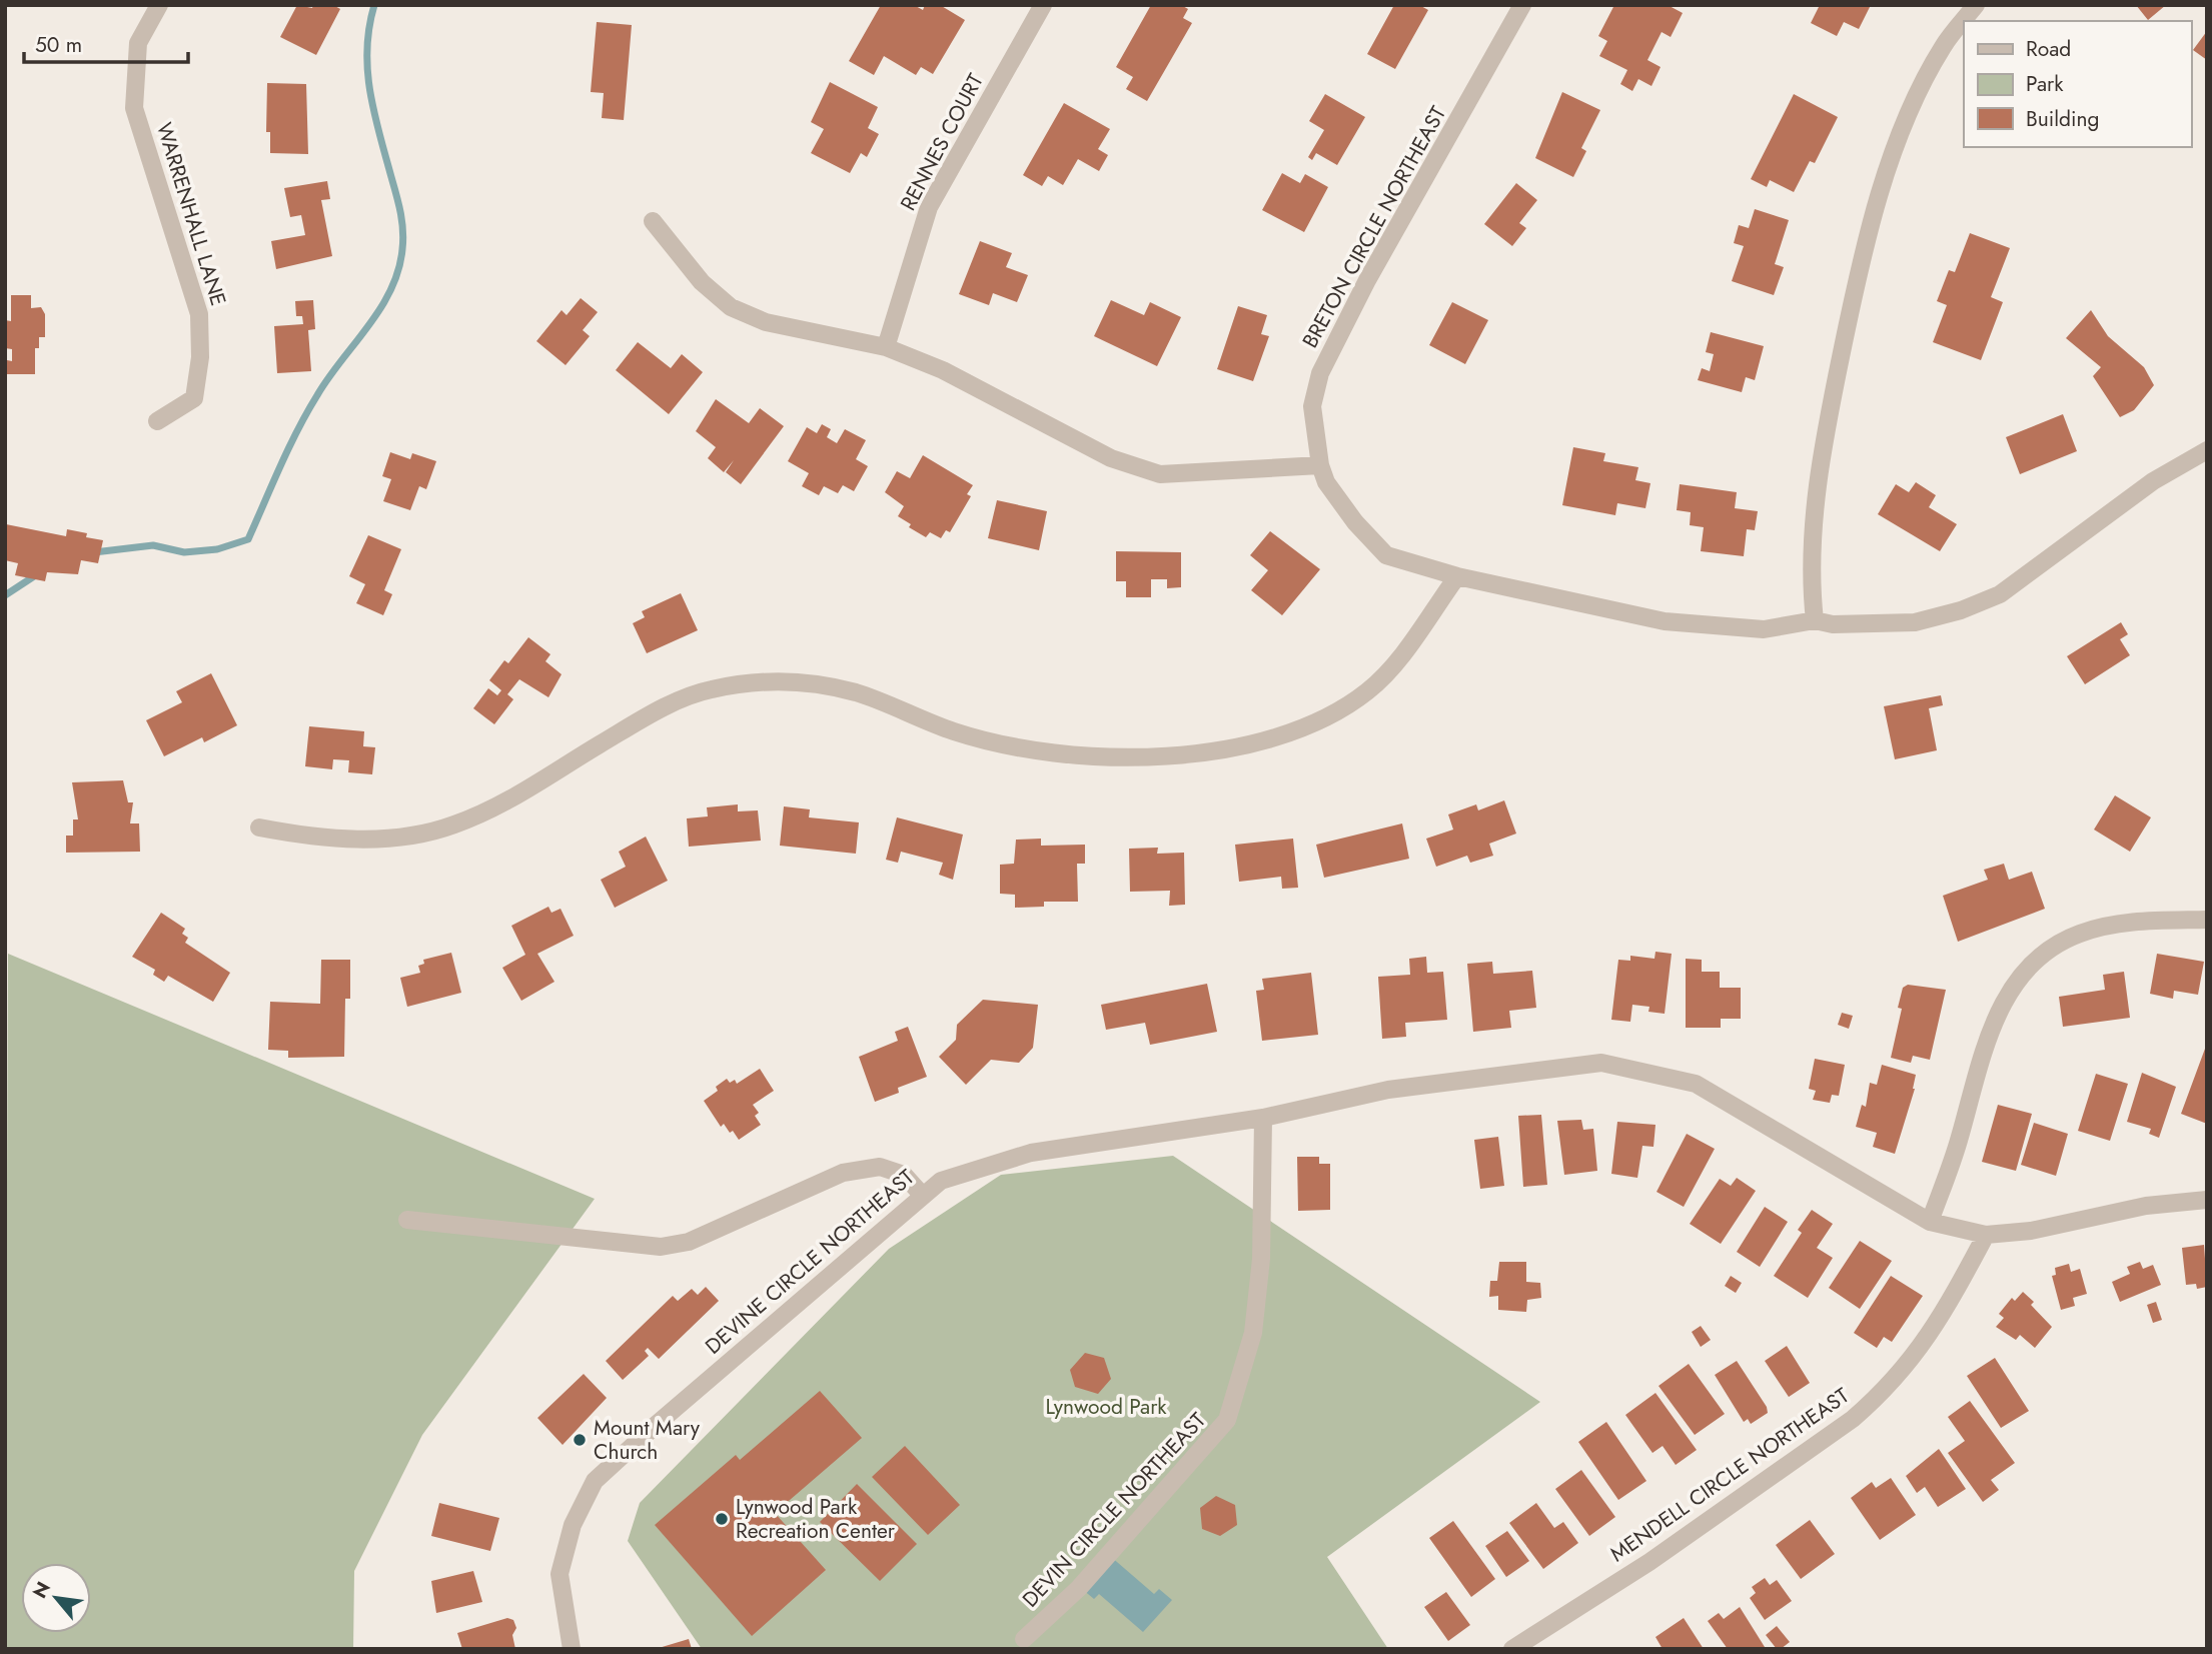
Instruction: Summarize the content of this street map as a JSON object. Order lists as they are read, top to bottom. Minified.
{"streets":{"street":["RENNES COURT","WARRENHALL LANE","BRETON CIRCLE NORTHEAST","DEVINE CIRCLE NORTHEAST","MENDELL CIRCLE NORTHEAST","DEVIN CIRCLE NORTHEAST"]},"crossings":[["DEVINE CIRCLE NORTHEAST","MENDELL CIRCLE NORTHEAST"],["DEVINE CIRCLE NORTHEAST","DEVIN CIRCLE NORTHEAST"]],"parks":["Lynwood Park"],"places":["Mount Mary Church","Lynwood Park Recreation Center"],"legend":["Road","Park","Building"],"scale_bar":"50 m","north":"top left"}
